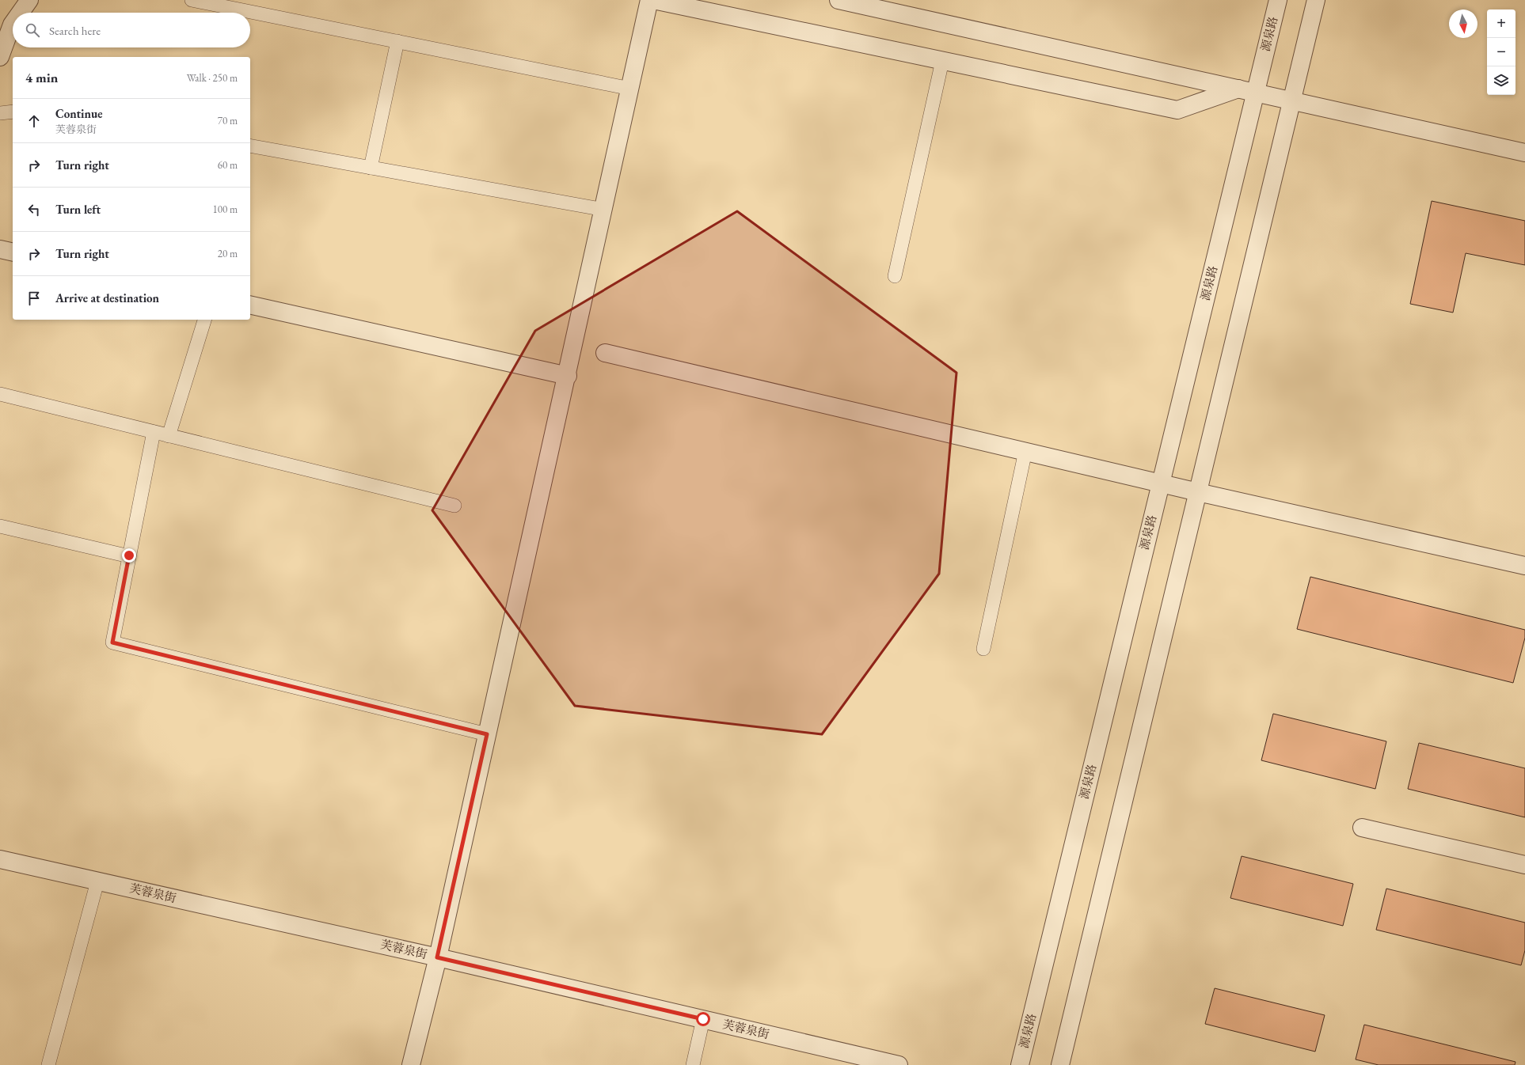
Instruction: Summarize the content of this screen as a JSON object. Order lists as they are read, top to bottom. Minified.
{"streets":{"street":["源泉路","芙蓉泉街"]},"north":"bottom","page":{"map_buttons":["+","−"],"search":"Search here","heading":["4 min","Walk · 250 m"],"list":[["Continue","芙蓉泉街","70 m"],["Turn right","60 m"],["Turn left","100 m"],["Turn right","20 m"],"Arrive at destination"]}}
